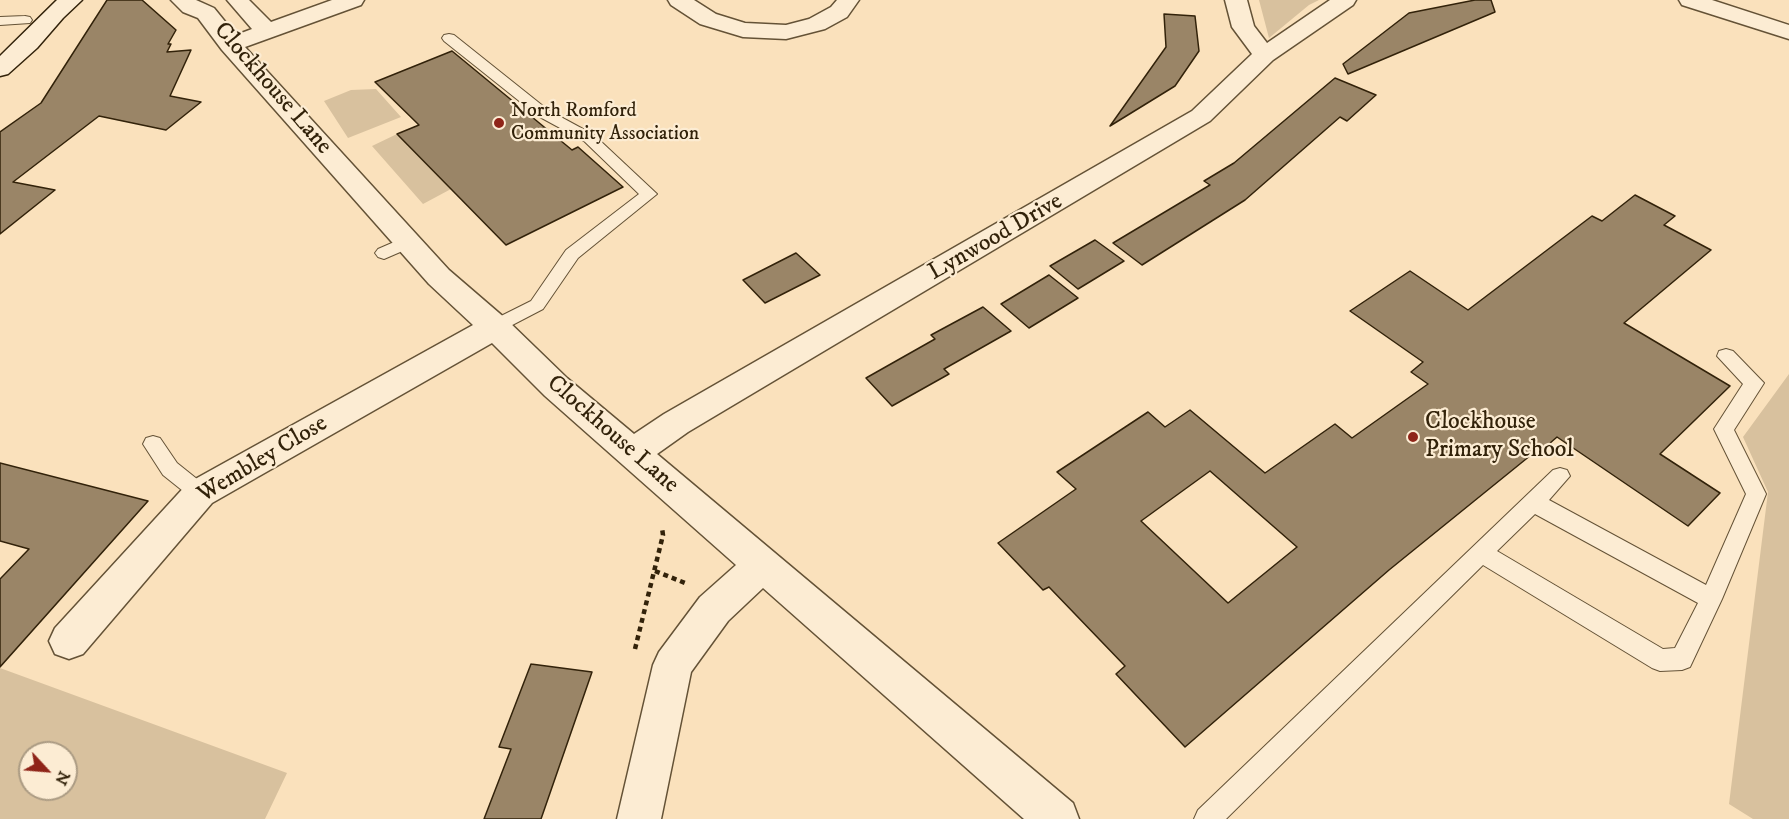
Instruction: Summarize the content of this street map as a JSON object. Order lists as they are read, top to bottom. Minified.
{"streets":{"street":["Clockhouse Lane","Lynwood Drive","Wembley Close"]},"crossings":[["Clockhouse Lane","Lynwood Drive"],["Clockhouse Lane","Wembley Close"]],"places":["North Romford Community Association","Clockhouse Primary School"],"north":"bottom right"}
